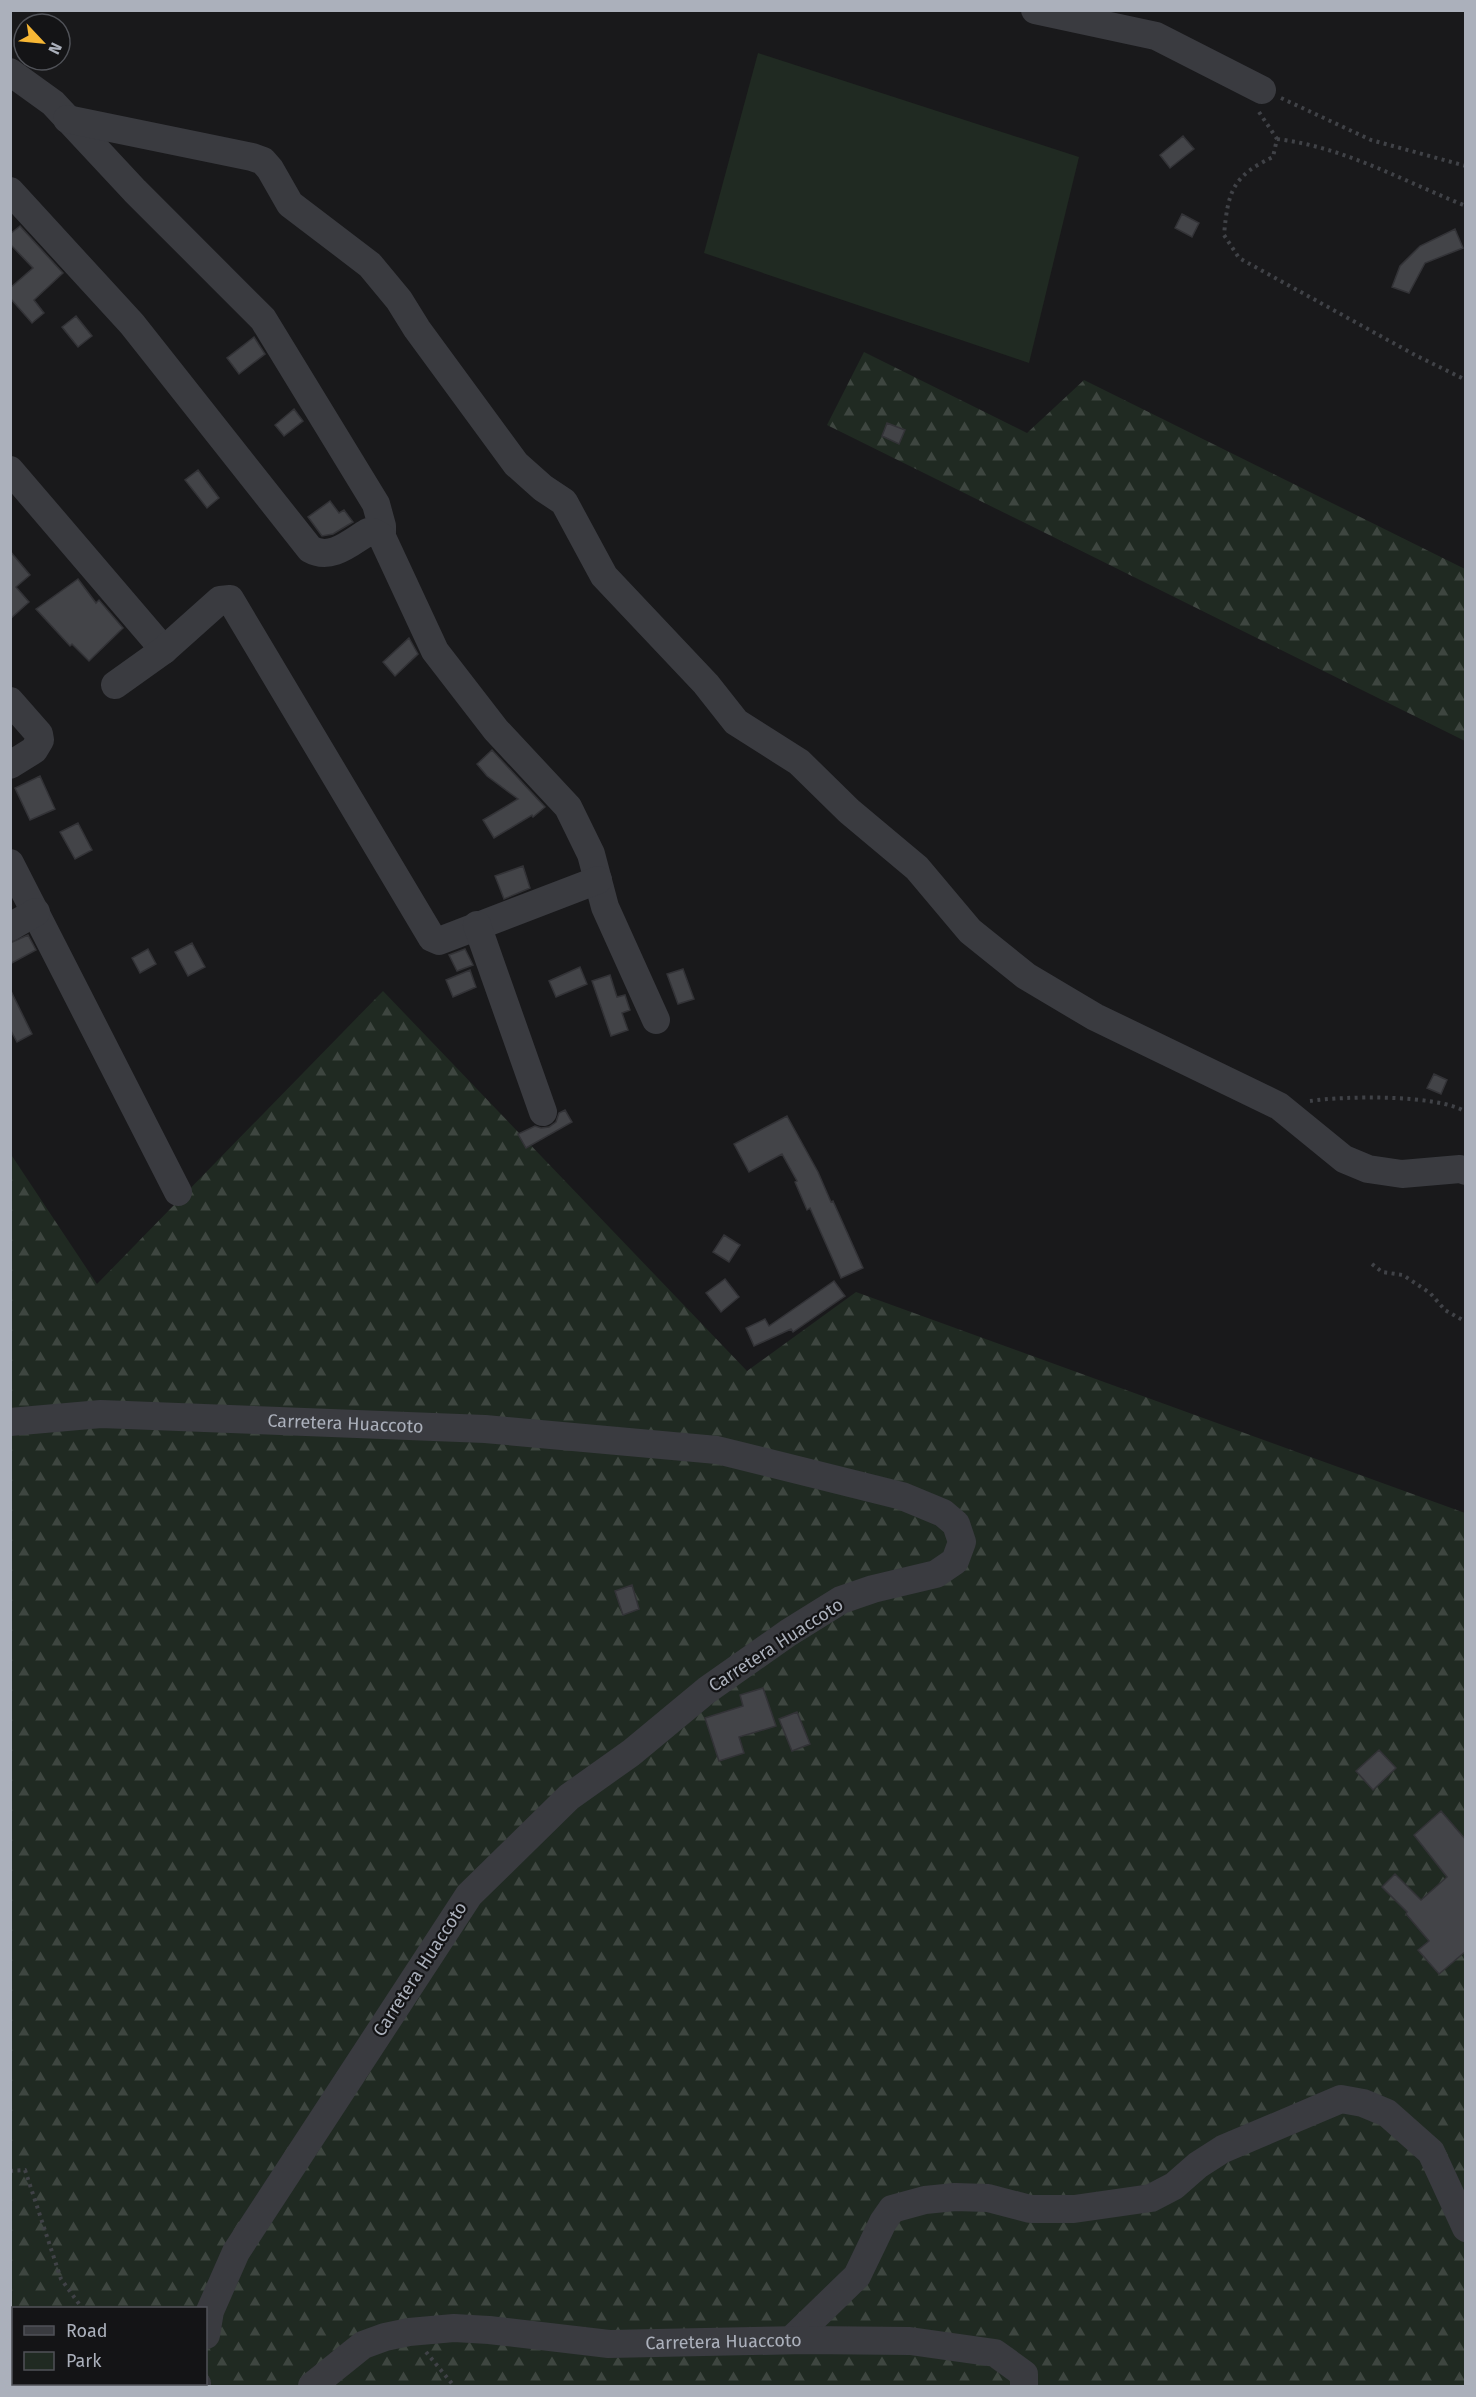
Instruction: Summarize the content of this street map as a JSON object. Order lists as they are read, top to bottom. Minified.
{"streets":{"street":["Carretera Huaccoto"]},"legend":["Road","Park"],"north":"bottom right"}
